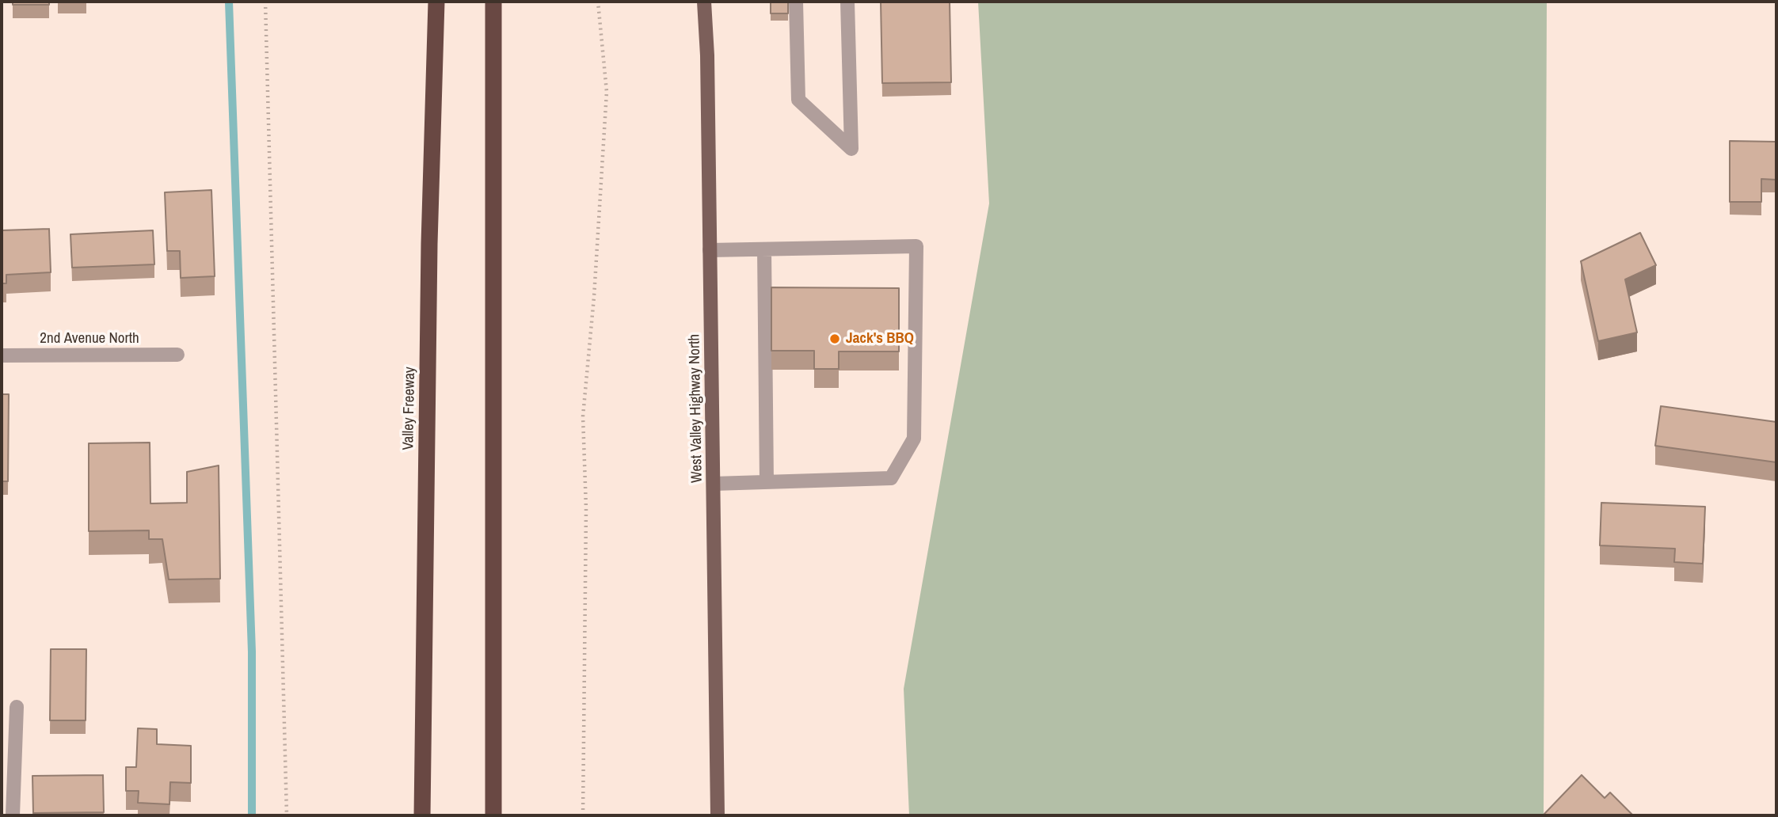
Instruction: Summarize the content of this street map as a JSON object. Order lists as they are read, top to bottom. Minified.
{"streets":{"highway":["Valley Freeway"],"main road":["West Valley Highway North"],"street":["2nd Avenue North"]},"places":["Jack's BBQ"]}
